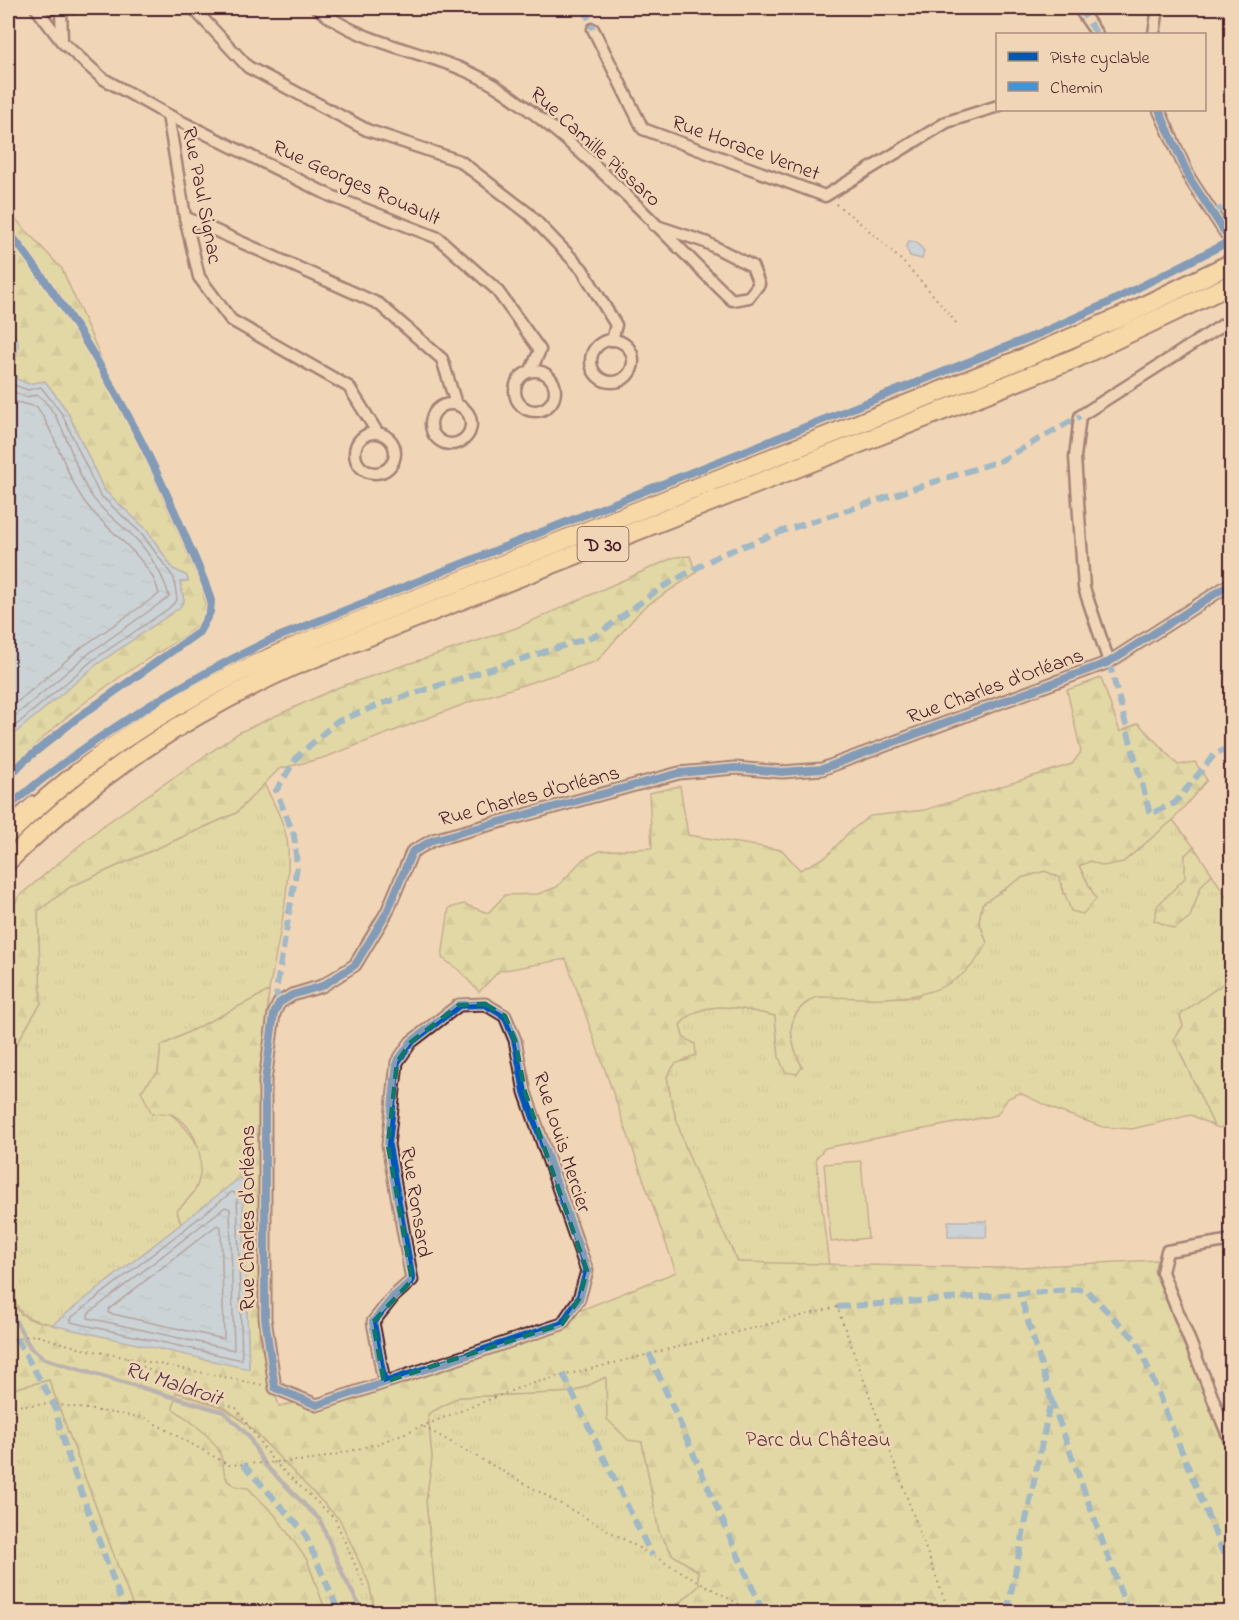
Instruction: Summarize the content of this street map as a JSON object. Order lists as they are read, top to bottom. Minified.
{"streets":{"main road":["D 30"],"street":["Rue Camille Pissaro","Rue Horace Vernet","Rue Georges Rouault","Rue Paul Signac","Rue Charles d'Orléans","Rue Louis Mercier","Rue Ronsard"]},"crossings":[["Rue Georges Rouault","Rue Paul Signac"],["Rue Louis Mercier","Rue Ronsard"]],"water":["Ru Maldroit"],"parks":["Parc du Château"],"legend":["Piste cyclable","Chemin"]}
